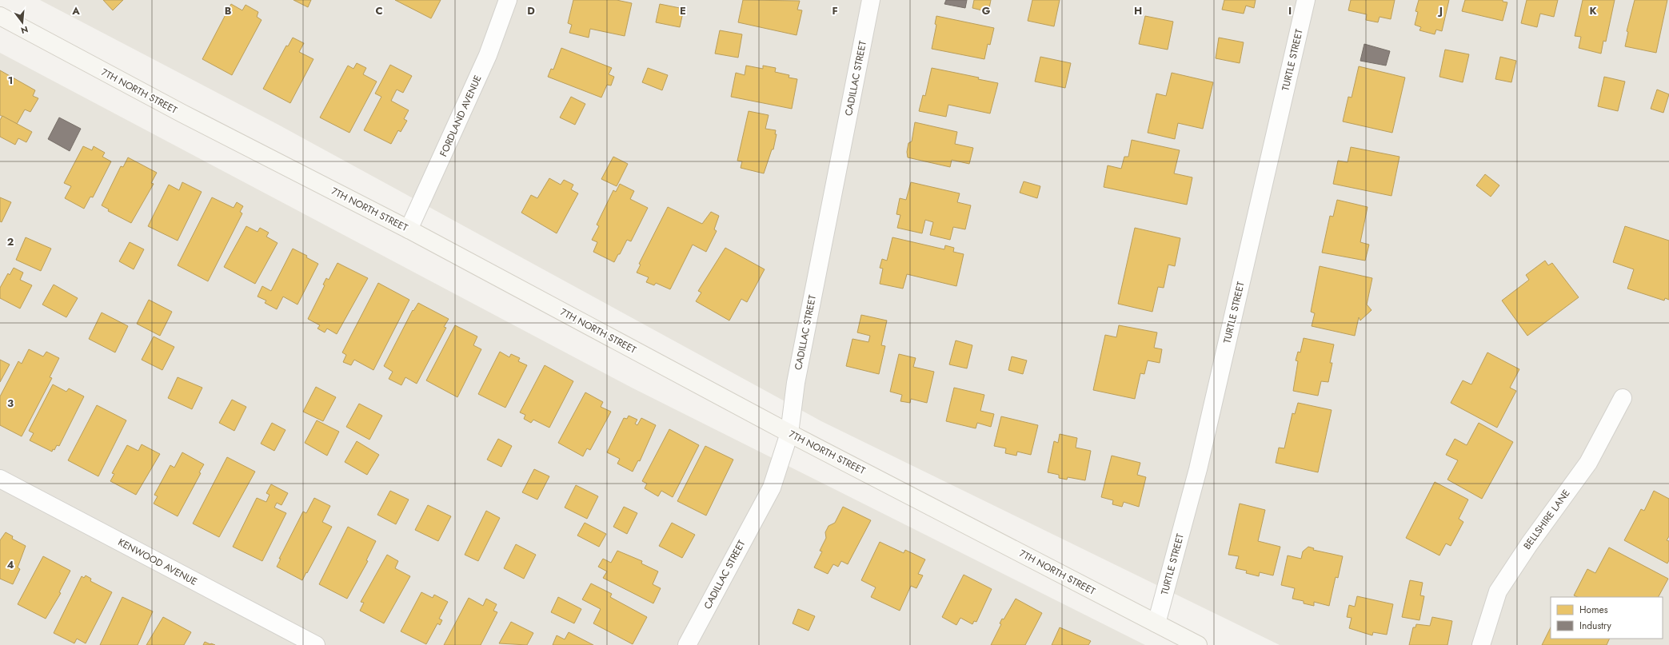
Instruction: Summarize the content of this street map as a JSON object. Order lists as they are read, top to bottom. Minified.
{"streets":{"street":["TURTLE STREET","CADILLAC STREET","7TH NORTH STREET","FORDLAND AVENUE","BELLSHIRE LANE","KENWOOD AVENUE"]},"crossings":[["TURTLE STREET","7TH NORTH STREET"],["CADILLAC STREET","7TH NORTH STREET"],["7TH NORTH STREET","FORDLAND AVENUE"]],"legend":["Homes","Industry"],"north":"bottom","grid":{"columns":["A","B","C","D","E","F","G","H","I","J","K"],"rows":["1","2","3","4"]}}
